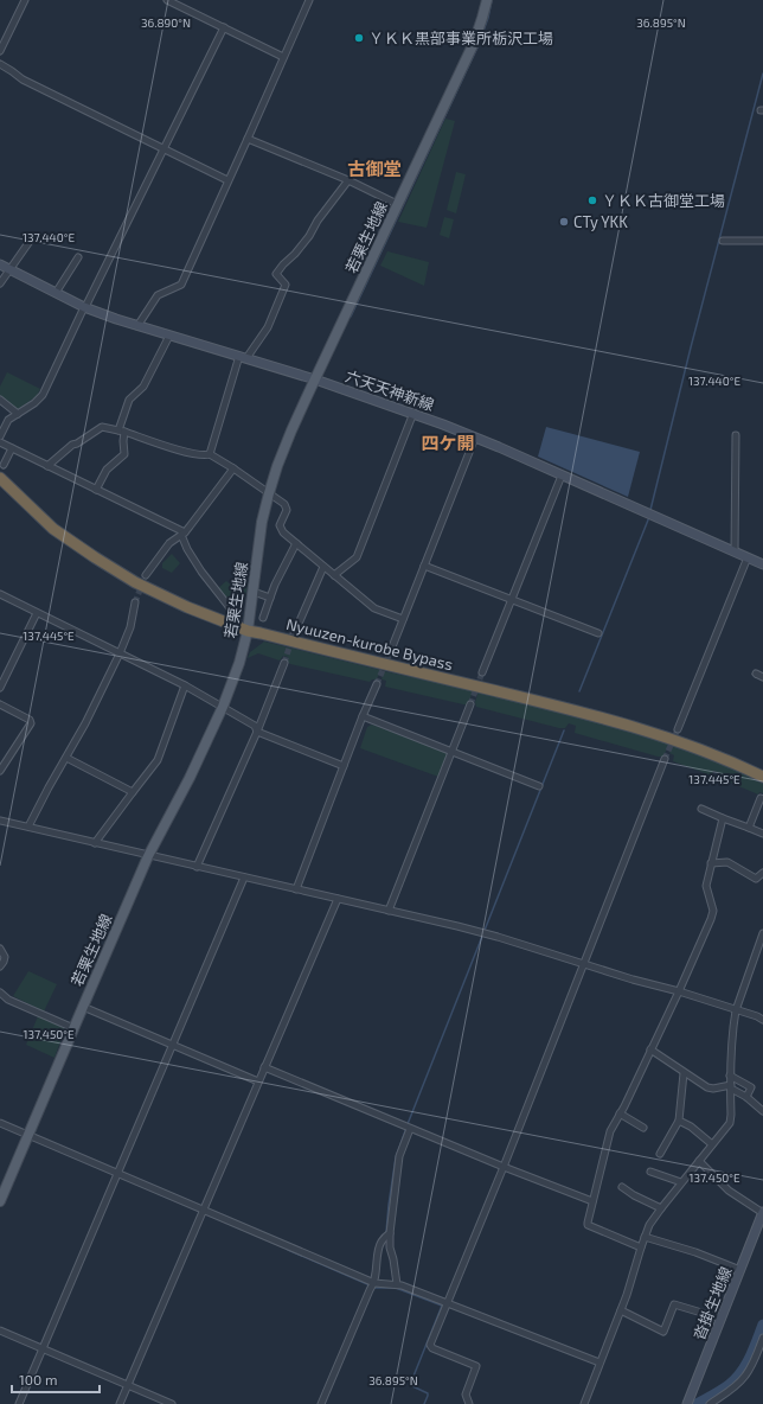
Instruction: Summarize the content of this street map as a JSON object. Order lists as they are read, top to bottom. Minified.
{"streets":{"highway":["Nyuuzen-kurobe Bypass"],"main road":["若栗生地線","六天天神新線","沓掛生地線"]},"crossings":[["若栗生地線","六天天神新線"],["若栗生地線","Nyuuzen-kurobe Bypass"]],"districts":["古御堂","四ケ開"],"places":["ＹＫＫ黒部事業所栃沢工場","ＹＫＫ古御堂工場","CTy YKK"],"scale_bar":"100 m","coordinates":["36.890°N","36.895°N","137.440°E","137.445°E","137.450°E"]}
